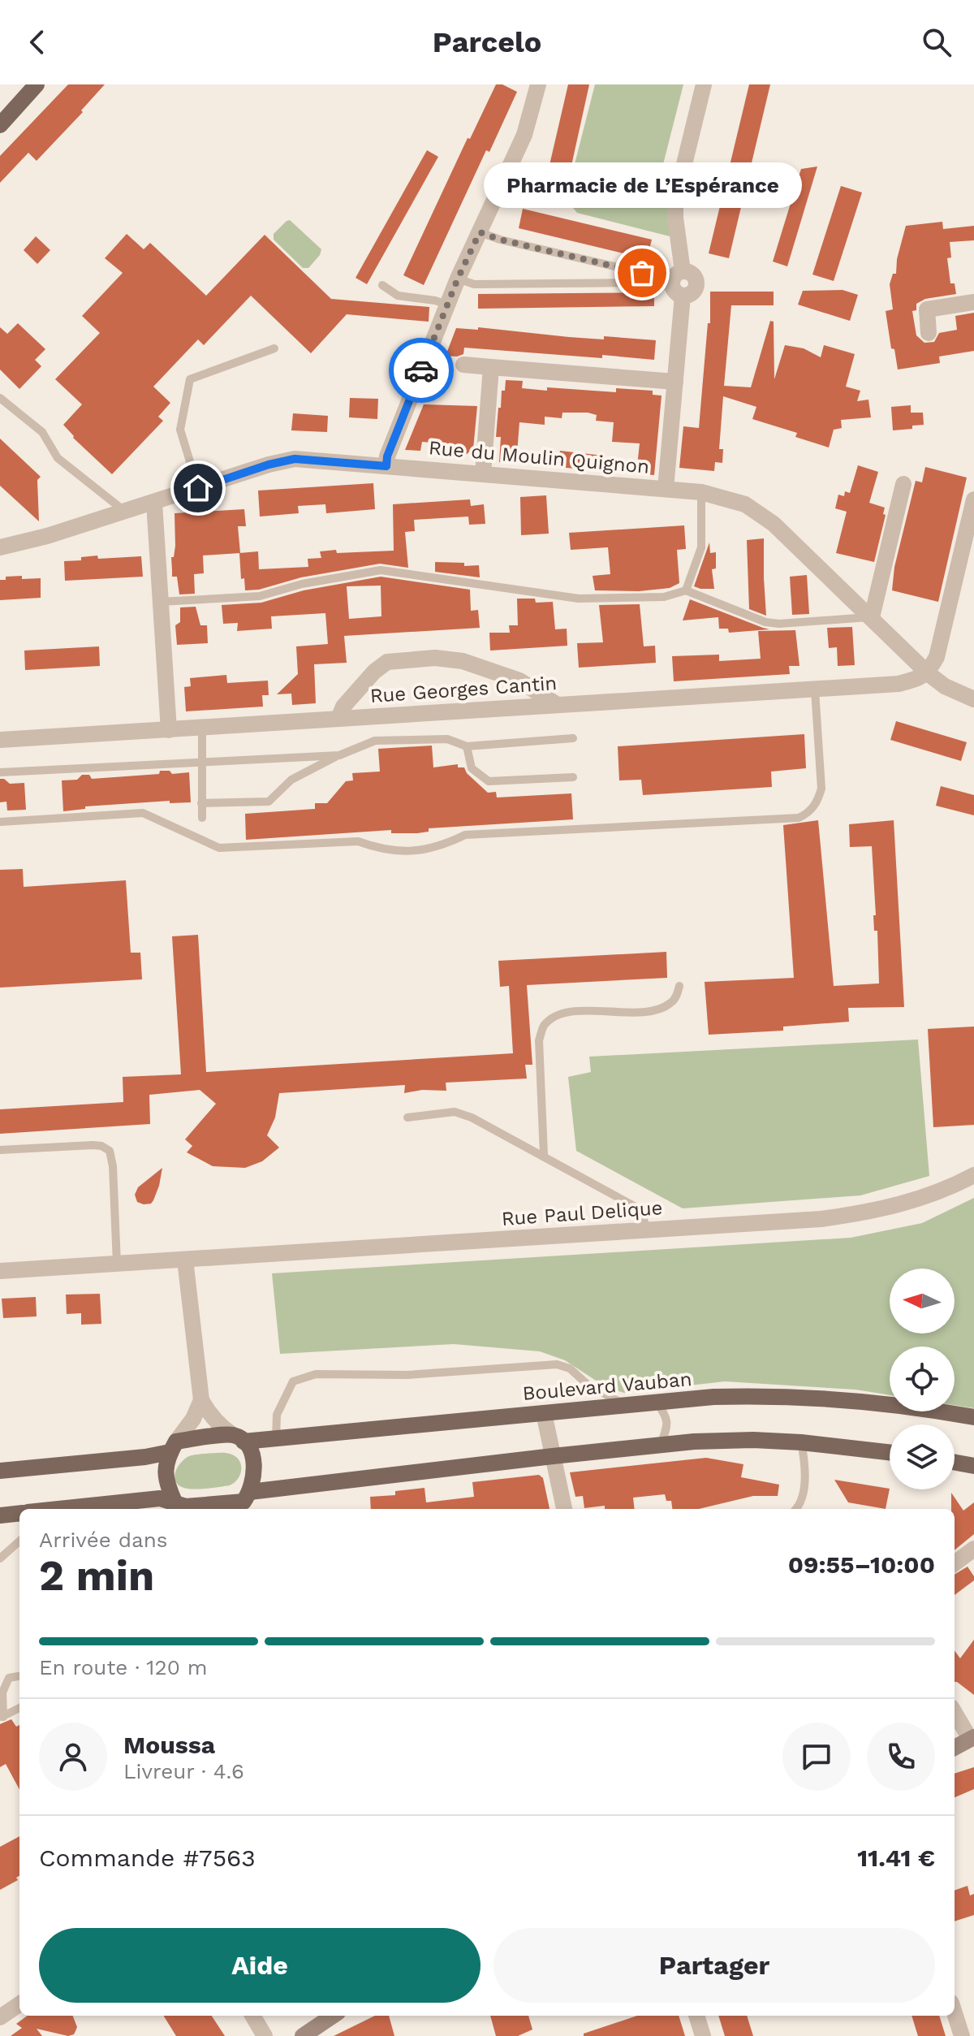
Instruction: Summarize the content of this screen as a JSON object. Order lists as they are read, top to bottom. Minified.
{"streets":{"main road":["Boulevard Vauban"],"street":["Rue du Moulin Quignon","Rue Georges Cantin","Rue Paul Delique"]},"crossings":[["Rue du Moulin Quignon","Rue Georges Cantin"]],"places":["Pharmacie de L’Espérance"],"north":"left","page":{"header":"Parcelo","bubble":"Pharmacie de L’Espérance","heading":["2 min","Arrivée dans","09:55–10:00"],"panel":["Moussa","Livreur · 4.6","Commande #7563","11.41 €"],"bar":"En route · 120 m","buttons":["Aide","Partager"]}}
